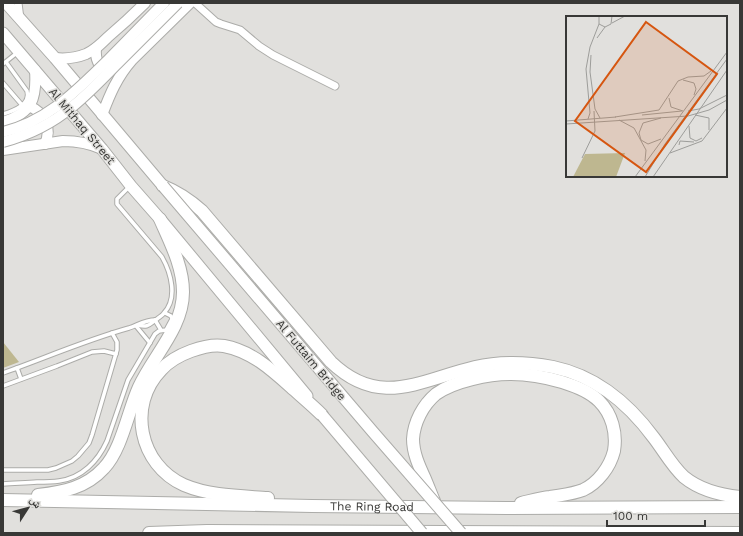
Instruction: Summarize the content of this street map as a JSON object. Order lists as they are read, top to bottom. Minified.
{"streets":{"highway":["The Ring Road"],"main road":["Al Mithaq Street","Al Futtaim Bridge"]},"crossings":[["Al Mithaq Street","Al Futtaim Bridge"]],"scale_bar":"100 m","north":"top right"}
